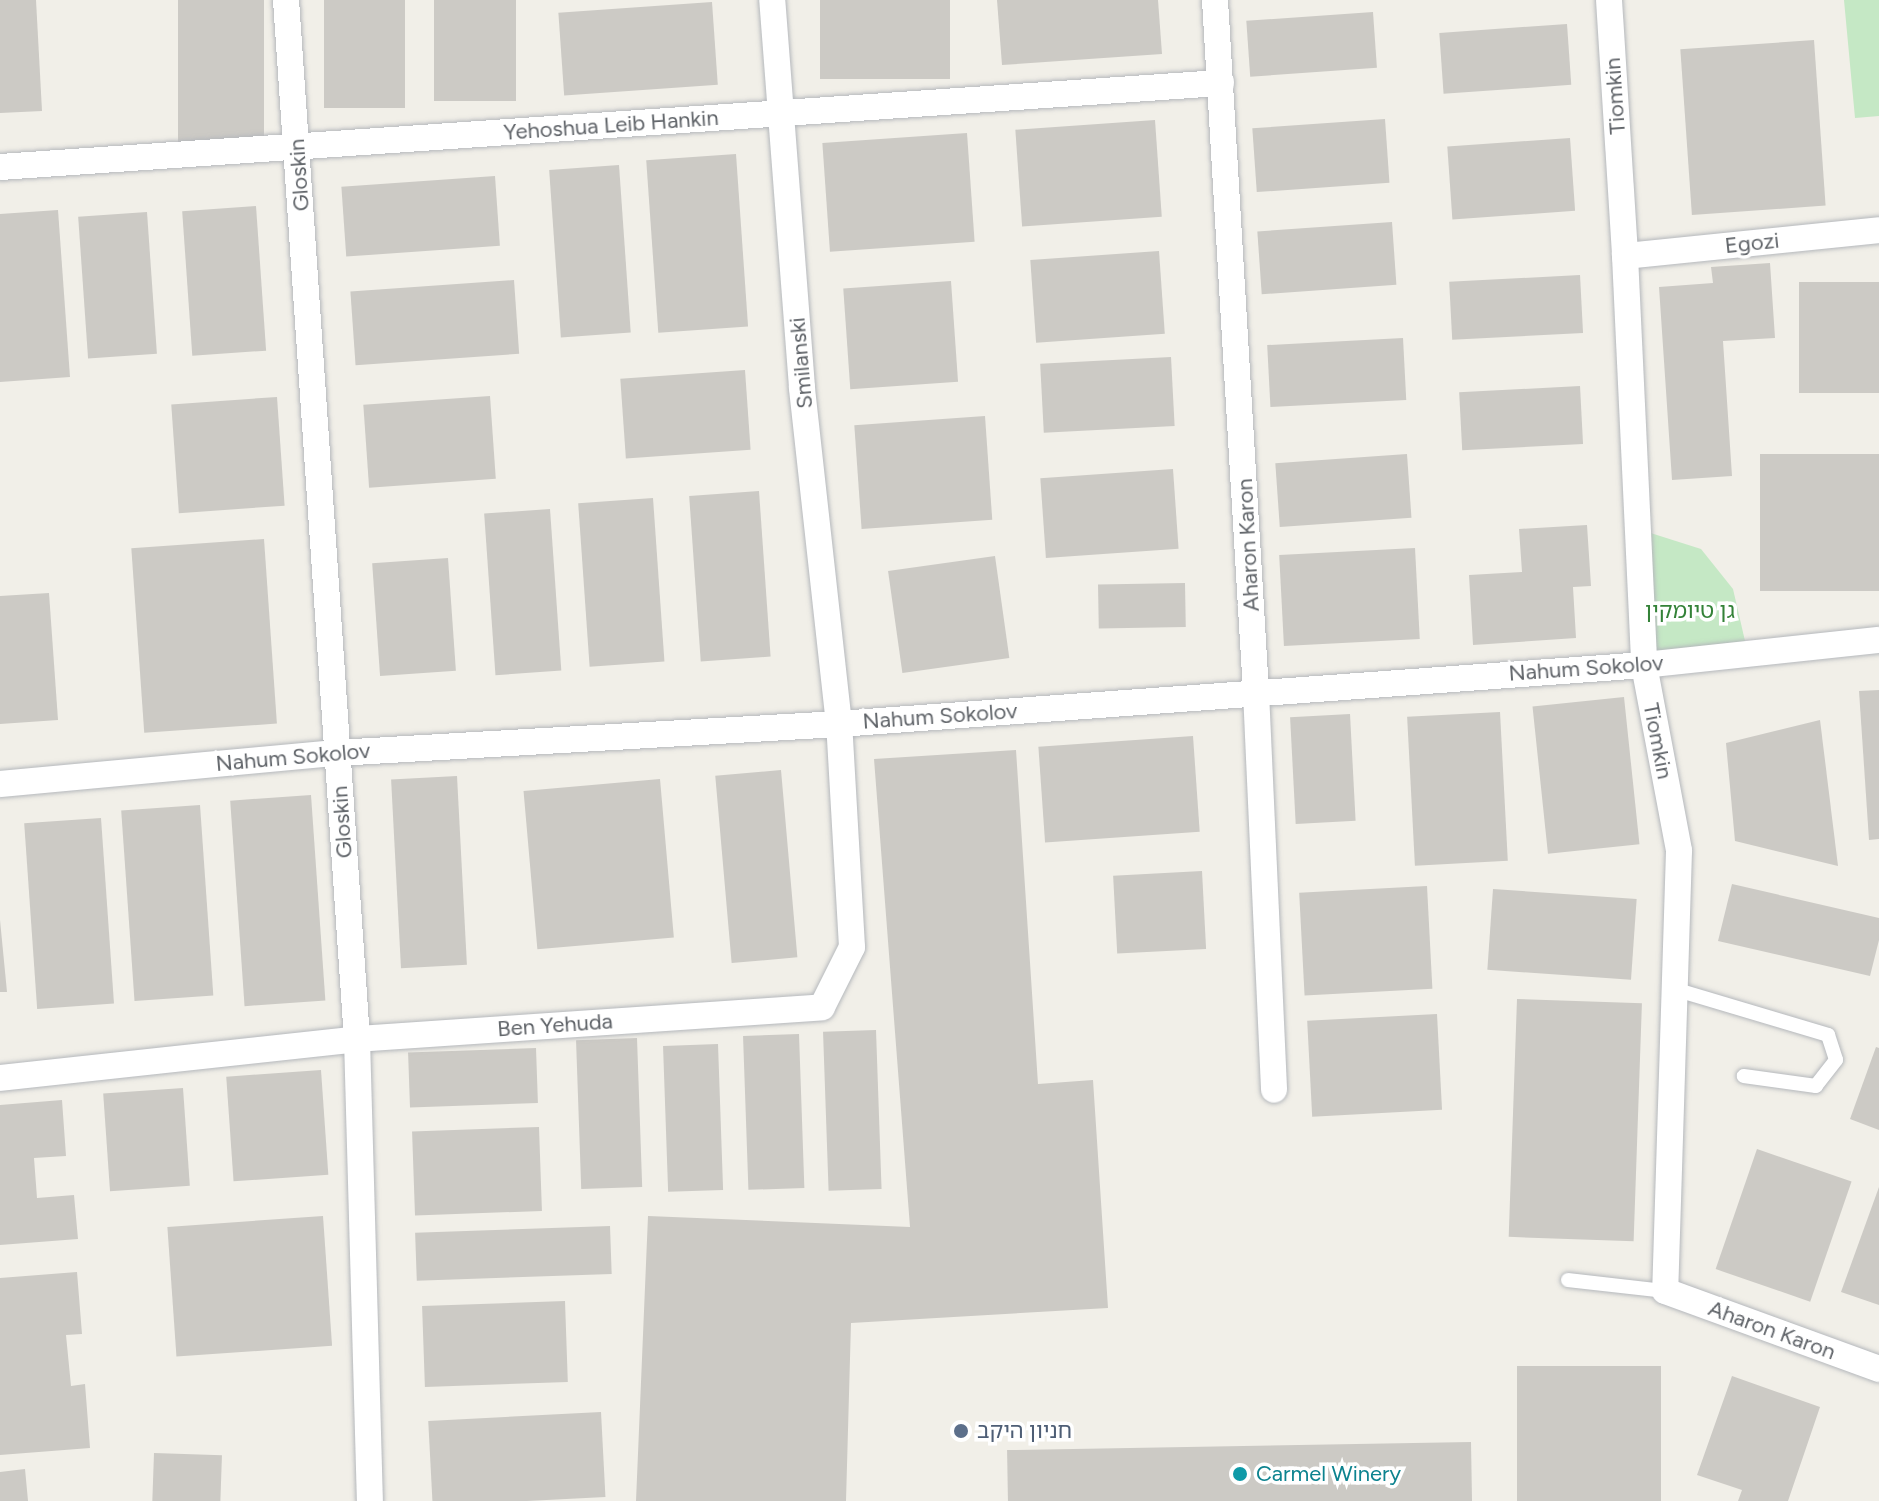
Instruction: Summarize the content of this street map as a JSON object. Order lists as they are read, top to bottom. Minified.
{"streets":{"street":["Tiomkin","Yehoshua Leib Hankin","Gloskin","Egozi","Smilanski","Aharon Karon","Nahum Sokolov","Ben Yehuda"]},"crossings":[["Tiomkin","Egozi"],["Tiomkin","Aharon Karon"],["Tiomkin","Nahum Sokolov"],["Yehoshua Leib Hankin","Gloskin"],["Yehoshua Leib Hankin","Smilanski"],["Yehoshua Leib Hankin","Aharon Karon"],["Gloskin","Nahum Sokolov"],["Gloskin","Ben Yehuda"],["Smilanski","Nahum Sokolov"],["Smilanski","Ben Yehuda"],["Aharon Karon","Nahum Sokolov"],["Nahum Sokolov","Ben Yehuda"]],"parks":["גן טיומקין"],"places":["חניון היקב","Carmel Winery"]}
